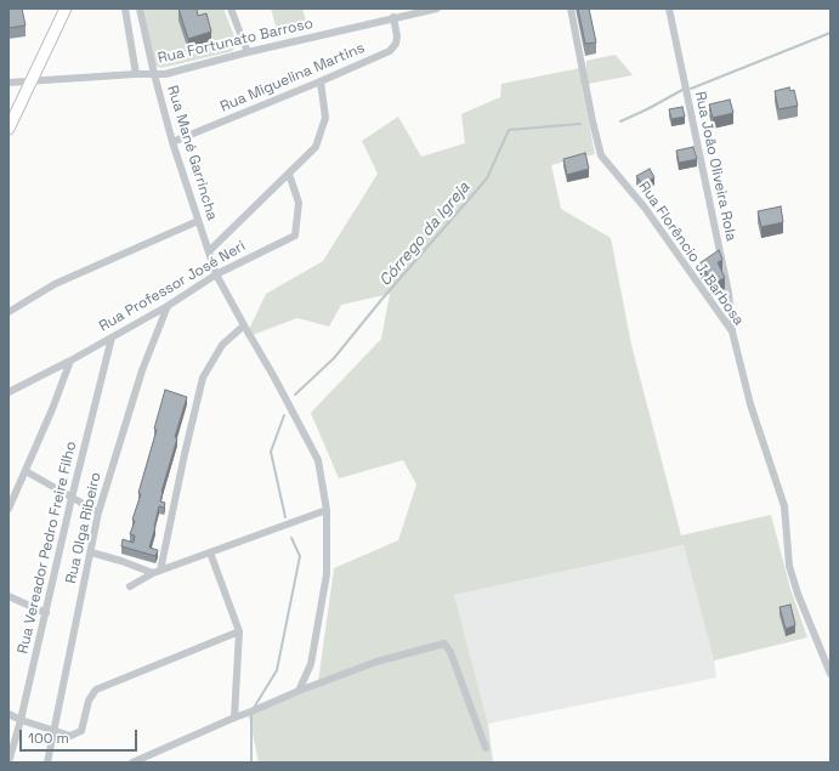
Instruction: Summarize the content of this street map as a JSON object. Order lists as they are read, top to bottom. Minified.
{"streets":{"street":["Rua Fortunato Barroso","Rua Miguelina Martins","Rua Mané Garrincha","Rua João Oliveira Rola","Rua Florêncio J. Barbosa","Rua Professor José Neri","Rua Olga Ribeiro","Rua Vereador Pedro Freire Filho"]},"crossings":[["Rua Fortunato Barroso","Rua Miguelina Martins"],["Rua Fortunato Barroso","Rua Mané Garrincha"],["Rua Miguelina Martins","Rua Mané Garrincha"],["Rua Mané Garrincha","Rua Professor José Neri"],["Rua João Oliveira Rola","Rua Florêncio J. Barbosa"],["Rua Professor José Neri","Rua Olga Ribeiro"],["Rua Professor José Neri","Rua Vereador Pedro Freire Filho"]],"water":["Córrego da Igreja"],"scale_bar":"100 m"}
